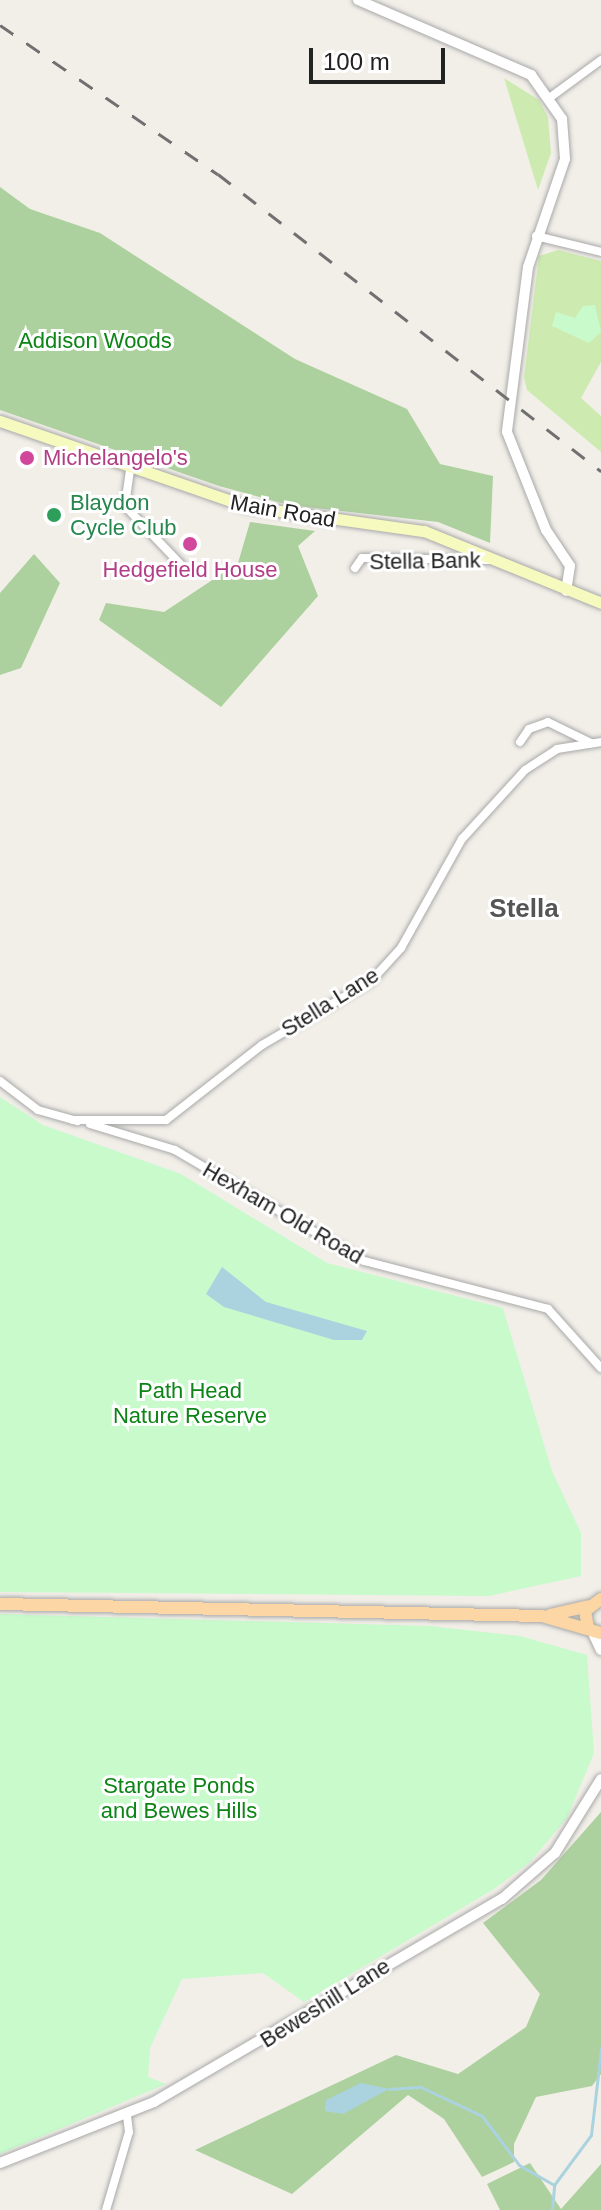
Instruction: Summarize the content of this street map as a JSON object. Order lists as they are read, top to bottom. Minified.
{"streets":{"main road":["Main Road"],"street":["Stella Bank","Stella Lane","Hexham Old Road","Beweshill Lane"]},"crossings":[["Main Road","Stella Bank"]],"districts":["Stella"],"parks":["Addison Woods","Path Head Nature Reserve","Stargate Ponds and Bewes Hills"],"places":["Michelangelo's","Blaydon Cycle Club","Hedgefield House"],"scale_bar":"100 m"}
